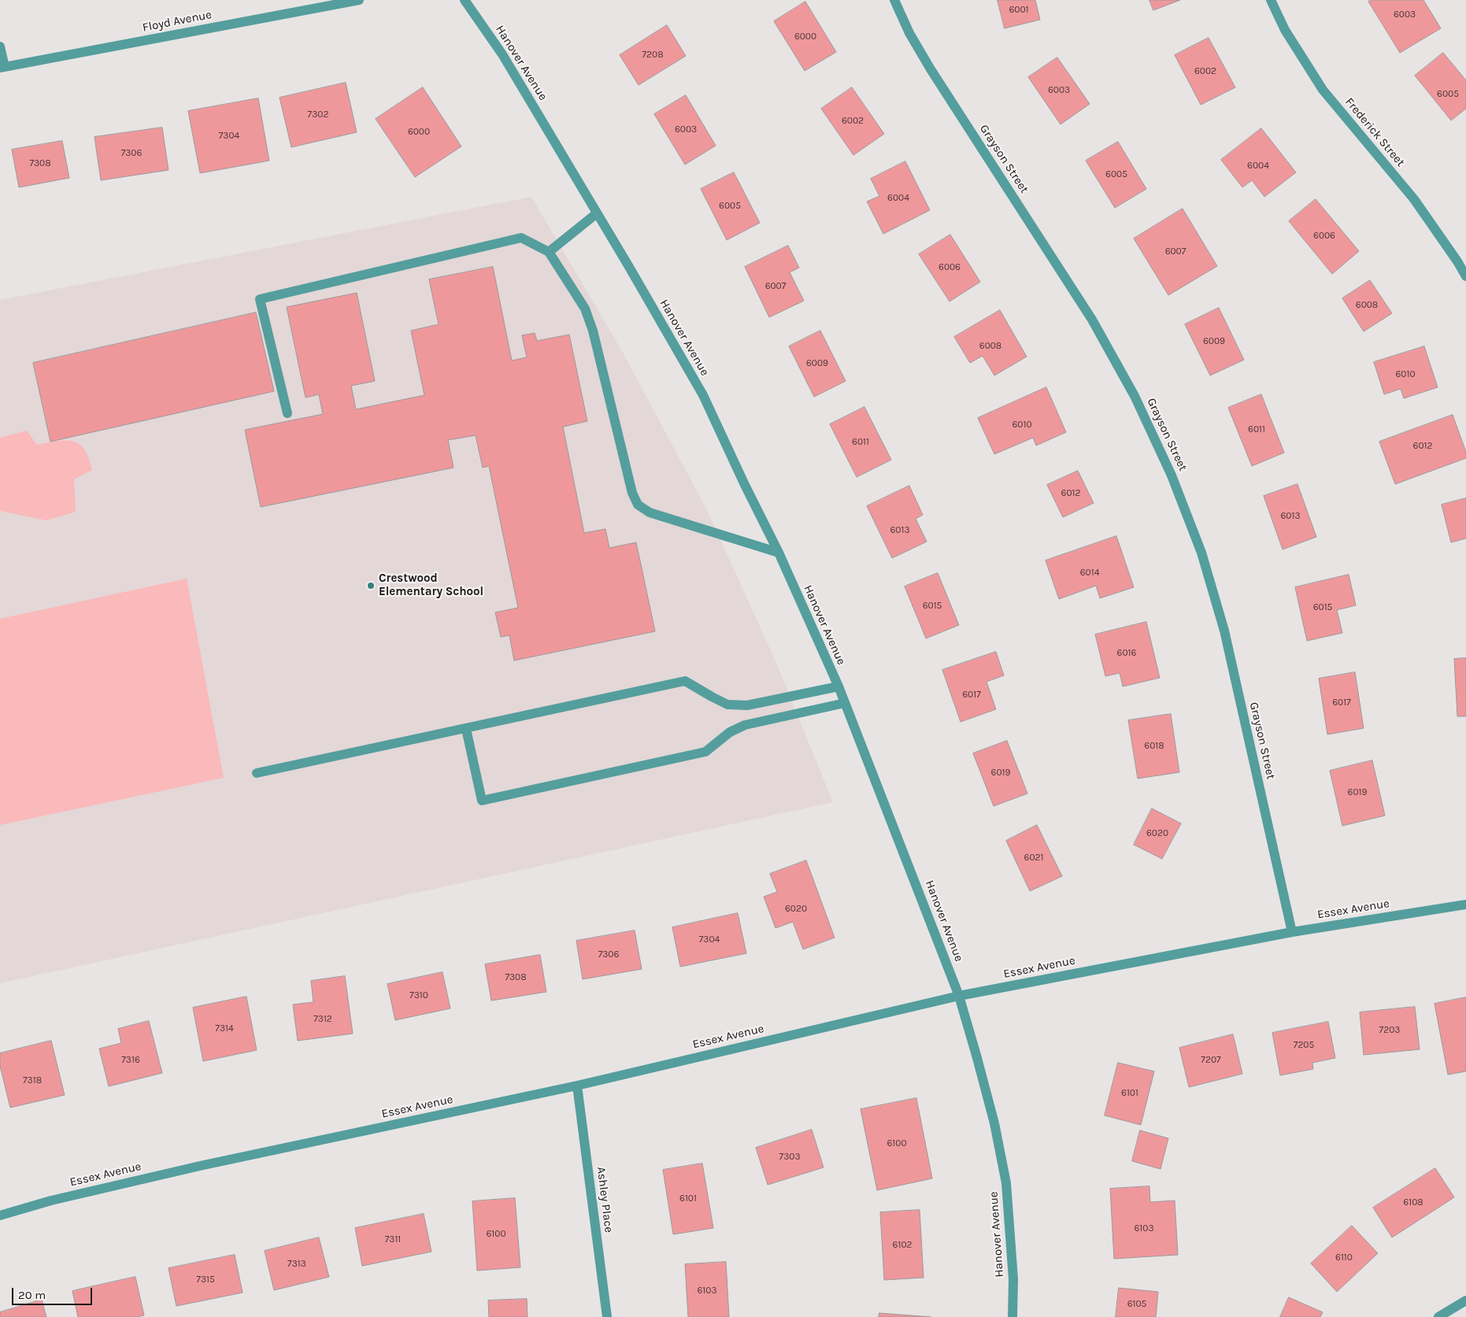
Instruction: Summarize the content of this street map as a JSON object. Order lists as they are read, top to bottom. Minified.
{"streets":{"street":["Floyd Avenue","Hanover Avenue","Frederick Street","Grayson Street","Essex Avenue","Ashley Place"]},"crossings":[["Hanover Avenue","Essex Avenue"],["Grayson Street","Essex Avenue"],["Essex Avenue","Ashley Place"]],"places":["Crestwood Elementary School"],"house_numbers":["6001","6003","6000","7208","6002","6003","6005","7302","6002","6003","6000","7304","7306","7308","6004","6005","6004","6005","6006","6007","6006","6007","6008","6009","6008","6009","6010","6010","6011","6011","6012","6012","6013","6013","6014","6015","6015","6016","6017","6017","6018","6019","6019","6020","6021","6020","7304","7306","7308","7310","7312","7314","7203","7205","7316","7207","7318","6101","6100","7303","6101","6108","6103","6100","7311","6102","6110","7313","7315","6103","6105"],"scale_bar":"20 m"}
